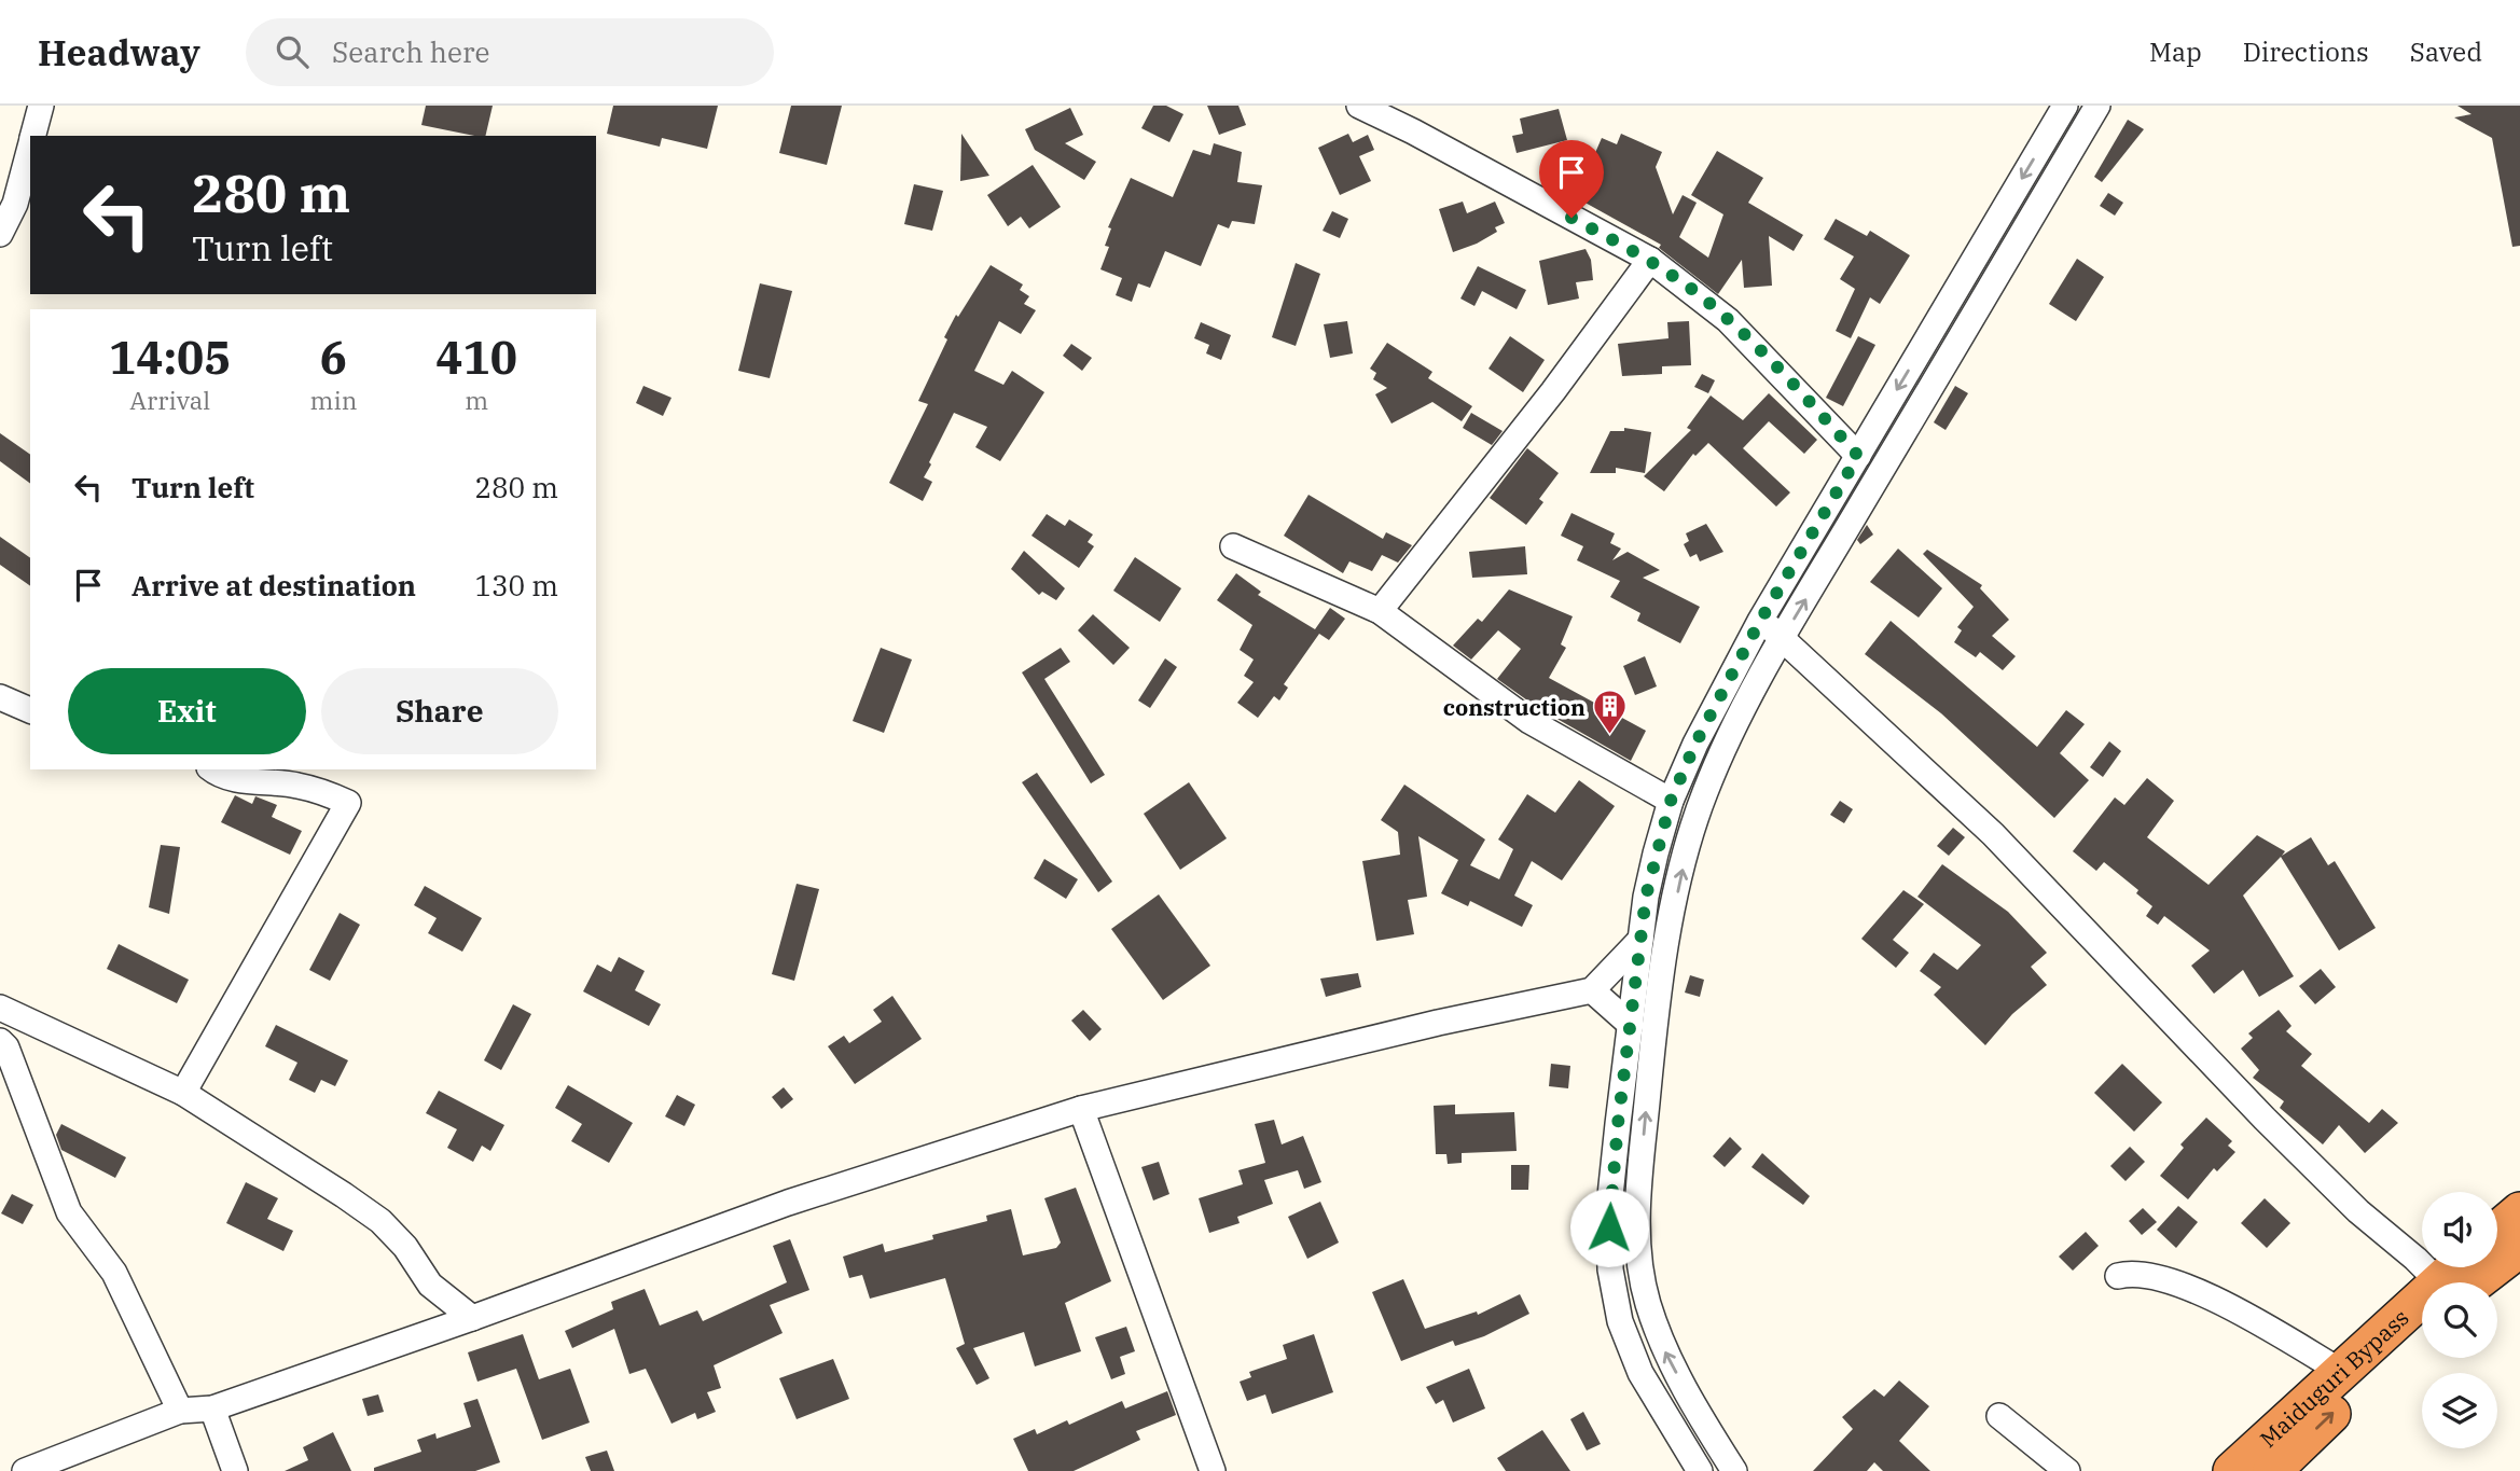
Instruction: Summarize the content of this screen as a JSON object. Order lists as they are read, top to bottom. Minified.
{"streets":{"highway":["Maiduguri Bypass"]},"places":{"building":["construction"]},"page":{"header":"Headway","search":"Search here","nav":["Map","Directions","Saved"],"turn":["280 m","Turn left"],"eta":["14:05","Arrival","6","min","410","m"],"list":[{"name":"Turn left","value":"280 m"},{"name":"Arrive at destination","value":"130 m"}],"buttons":["Exit","Share"]}}
